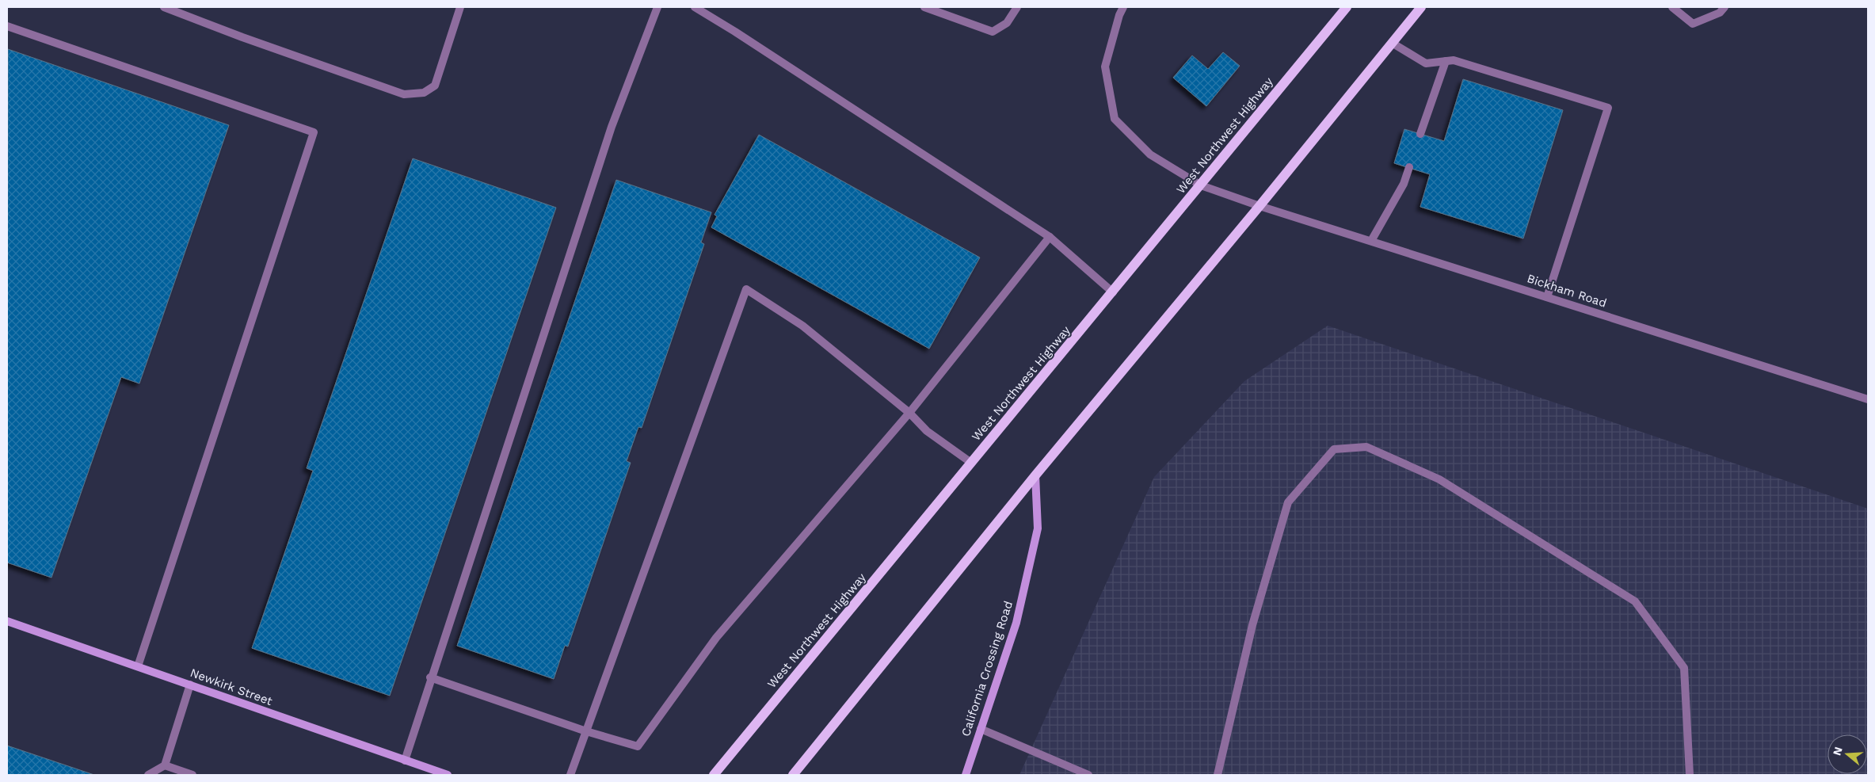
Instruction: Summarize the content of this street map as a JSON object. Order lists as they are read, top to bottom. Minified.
{"streets":{"main road":["West Northwest Highway"],"street":["Bickham Road","California Crossing Road","Newkirk Street"]},"crossings":[["West Northwest Highway","Bickham Road"]],"north":"left"}
